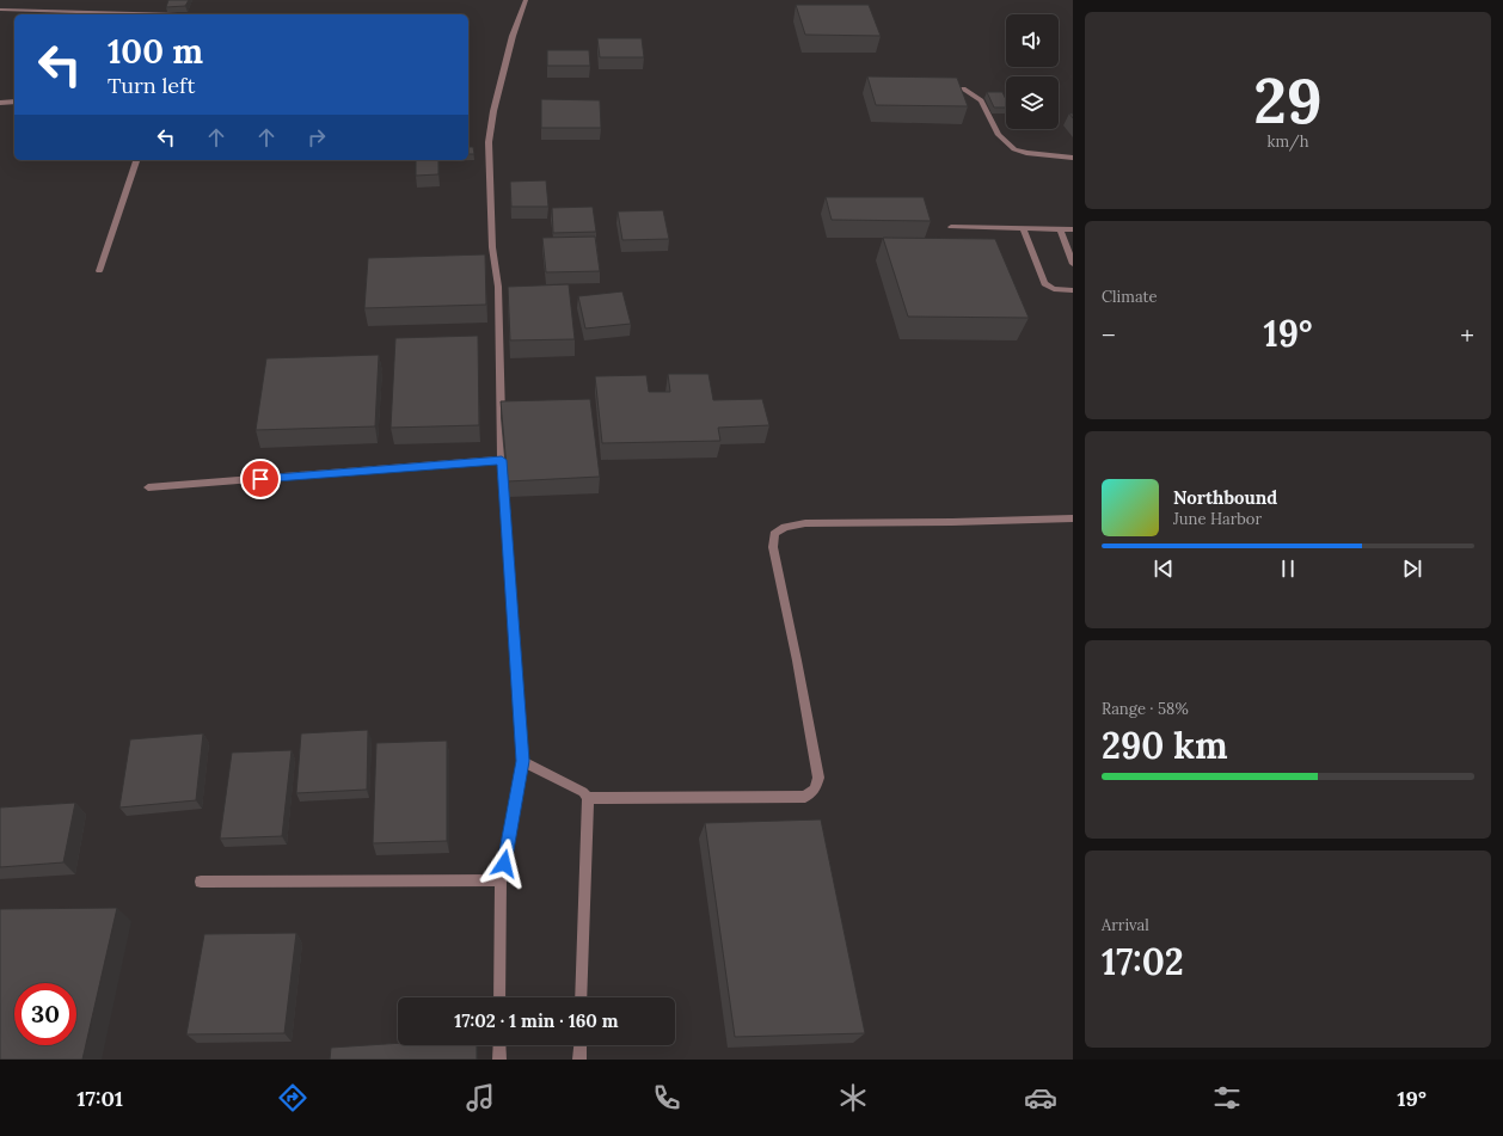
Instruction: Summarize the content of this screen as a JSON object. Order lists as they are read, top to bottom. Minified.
{"page":{"tile":[["29","km/h"],"Climate",["Range · 58%","290 km"],["Arrival","17:02"]],"turn":["100 m","Turn left"],"heat":["−","19°","+"],"song":["Northbound","June Harbor"],"limit":"30","trip":"17:02 · 1 min · 160 m","tabs":["17:01","19°"]}}
